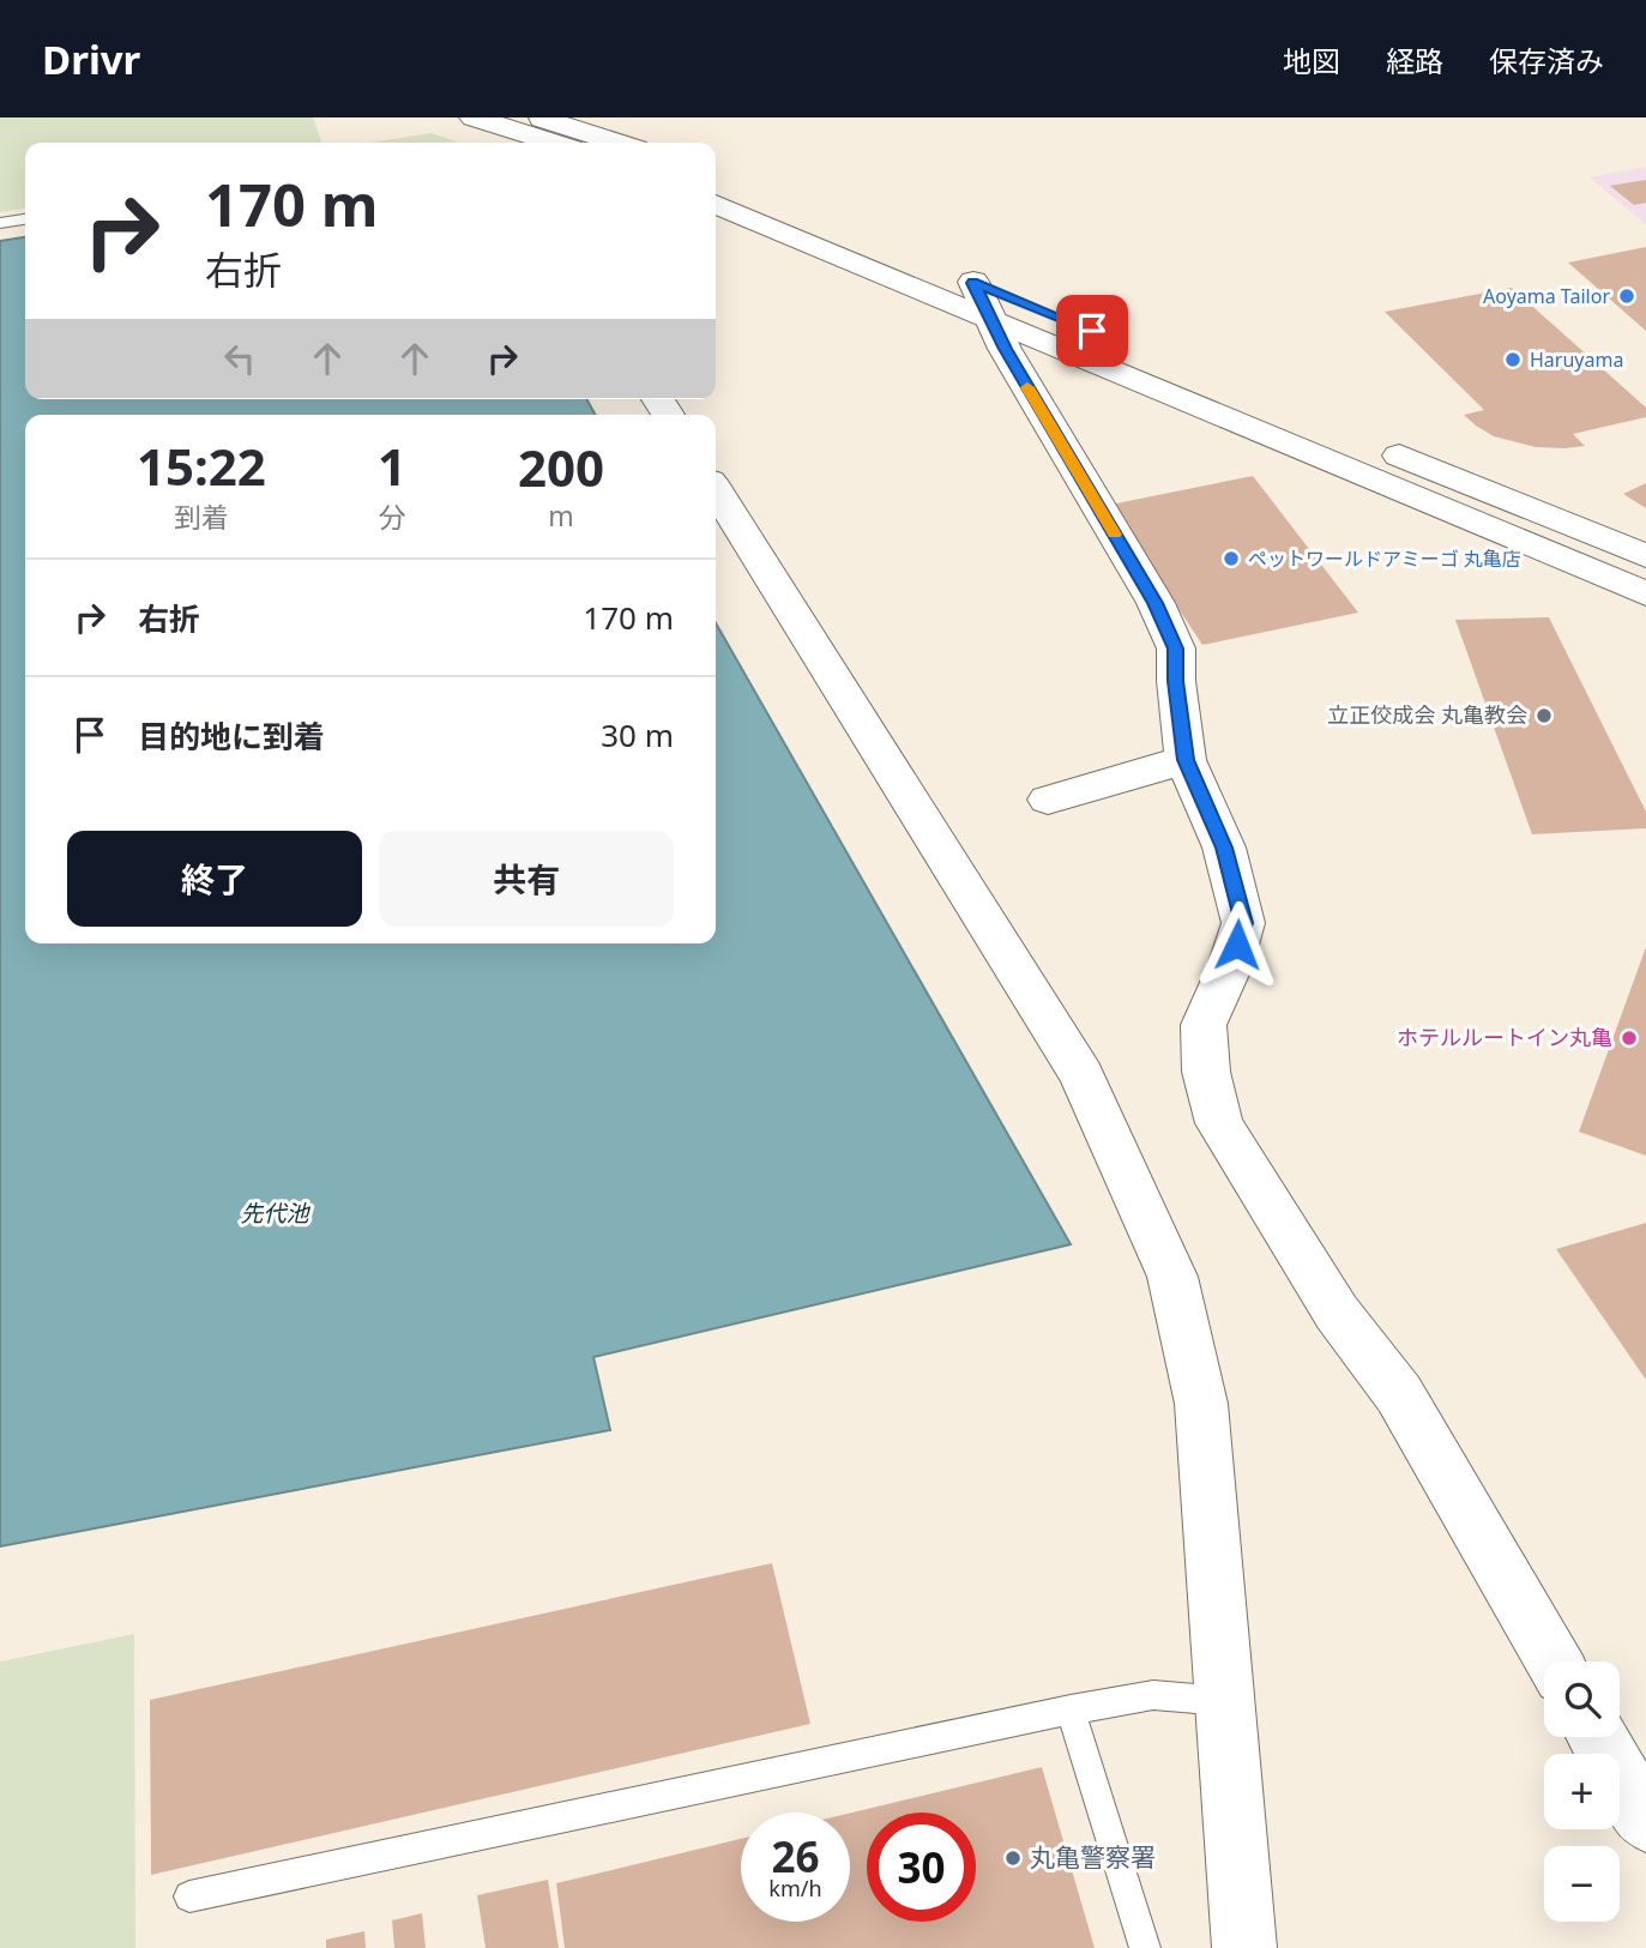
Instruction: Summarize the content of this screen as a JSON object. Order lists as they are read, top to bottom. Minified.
{"water":["先代池"],"places":["Aoyama Tailor","Haruyama","ペットワールドアミーゴ 丸亀店","立正佼成会 丸亀教会","ホテルルートイン丸亀","丸亀警察署"],"page":{"header":"Drivr","nav":["地図","経路","保存済み"],"turn":["170 m","右折"],"eta":["15:22","到着","1","分","200","m"],"list":[{"name":"右折","value":"170 m"},{"name":"目的地に到着","value":"30 m"}],"buttons":["終了","共有"],"map_buttons":["+","−"],"speed":"26 km/h","limit":"30"}}
